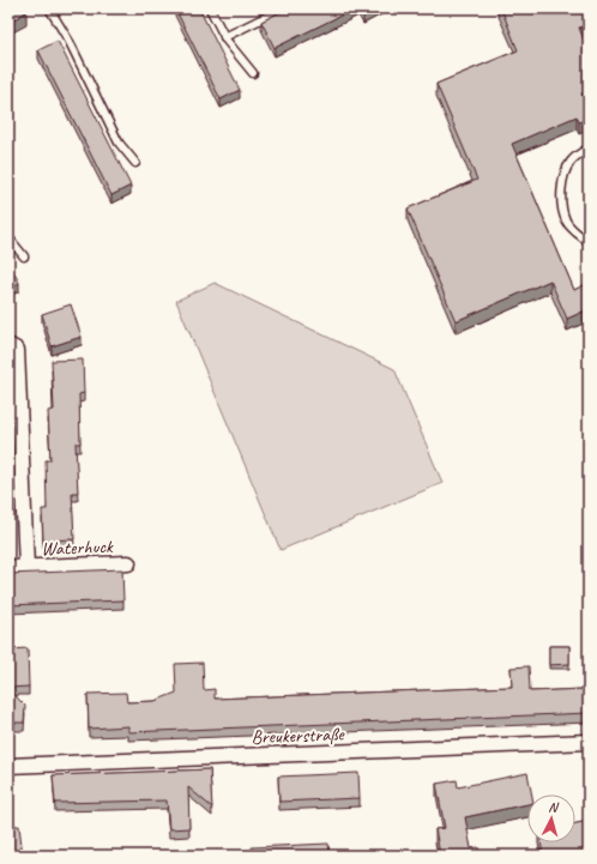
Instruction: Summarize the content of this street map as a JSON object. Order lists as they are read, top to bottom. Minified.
{"streets":{"street":["Waterhuck","Breukerstraße"]},"north":"top"}
